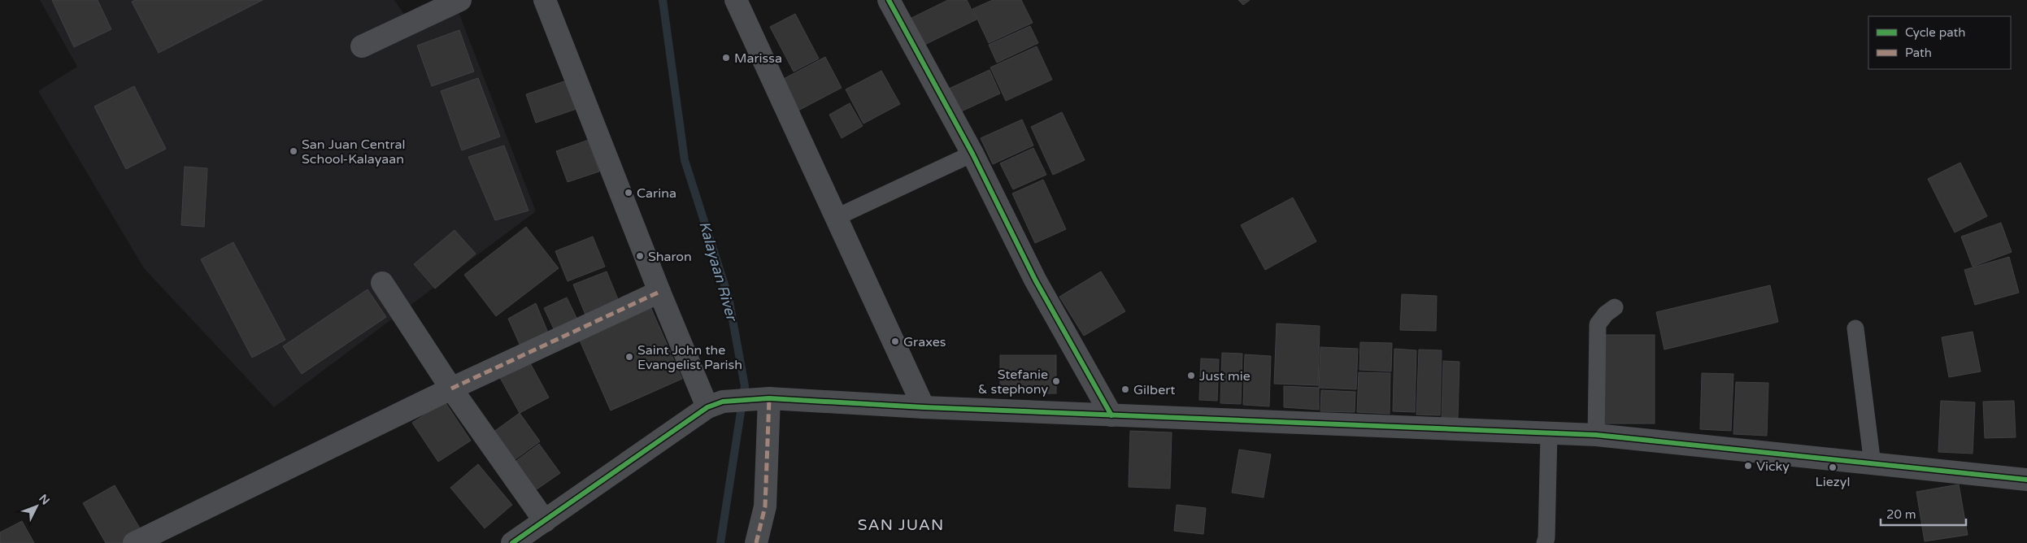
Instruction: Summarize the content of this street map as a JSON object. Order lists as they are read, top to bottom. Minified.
{"districts":["SAN JUAN"],"water":["Kalayaan River"],"places":["Marissa","San Juan Central School-Kalayaan","Carina","Sharon","Graxes","Saint John the Evangelist Parish","Just mie","Stefanie & stephony","Gilbert","Vicky","Liezyl"],"legend":["Cycle path","Path"],"scale_bar":"20 m","north":"top right"}
